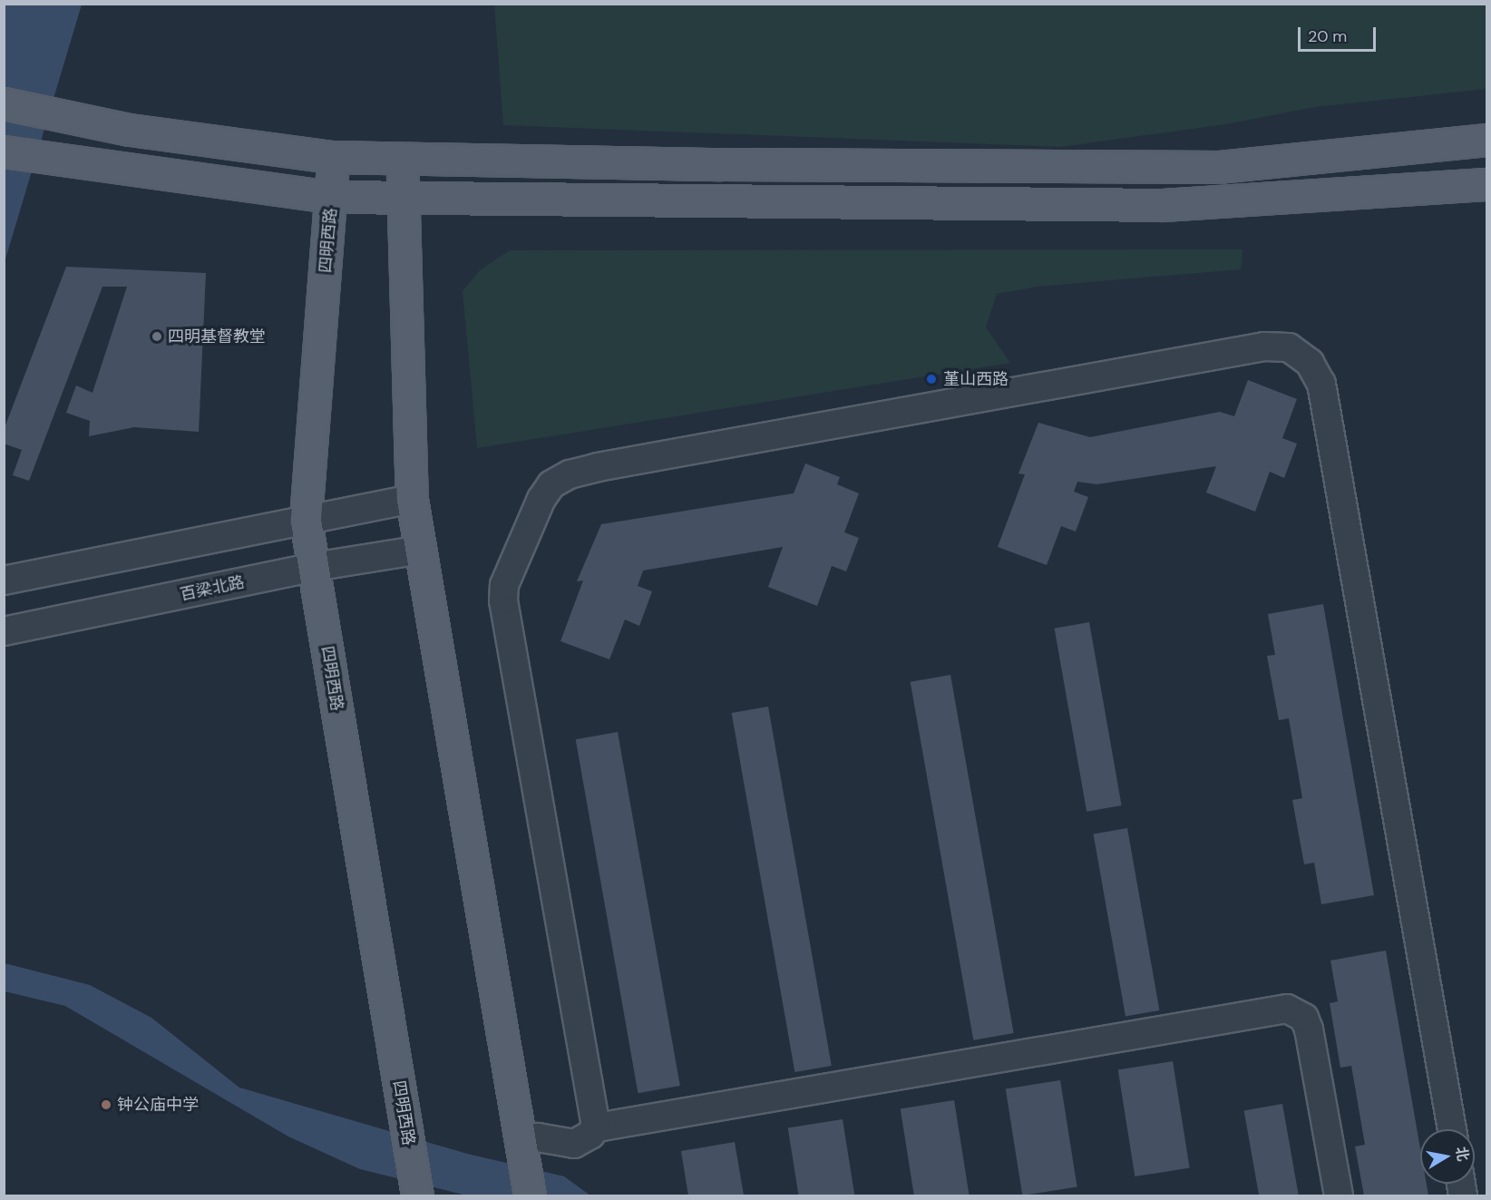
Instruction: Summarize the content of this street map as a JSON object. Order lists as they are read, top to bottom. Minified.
{"streets":{"main road":["四明西路"],"street":["百梁北路"]},"crossings":[["四明西路","百梁北路"]],"places":["四明基督教堂","堇山西路","钟公庙中学"],"scale_bar":"20 m","north":"right"}
